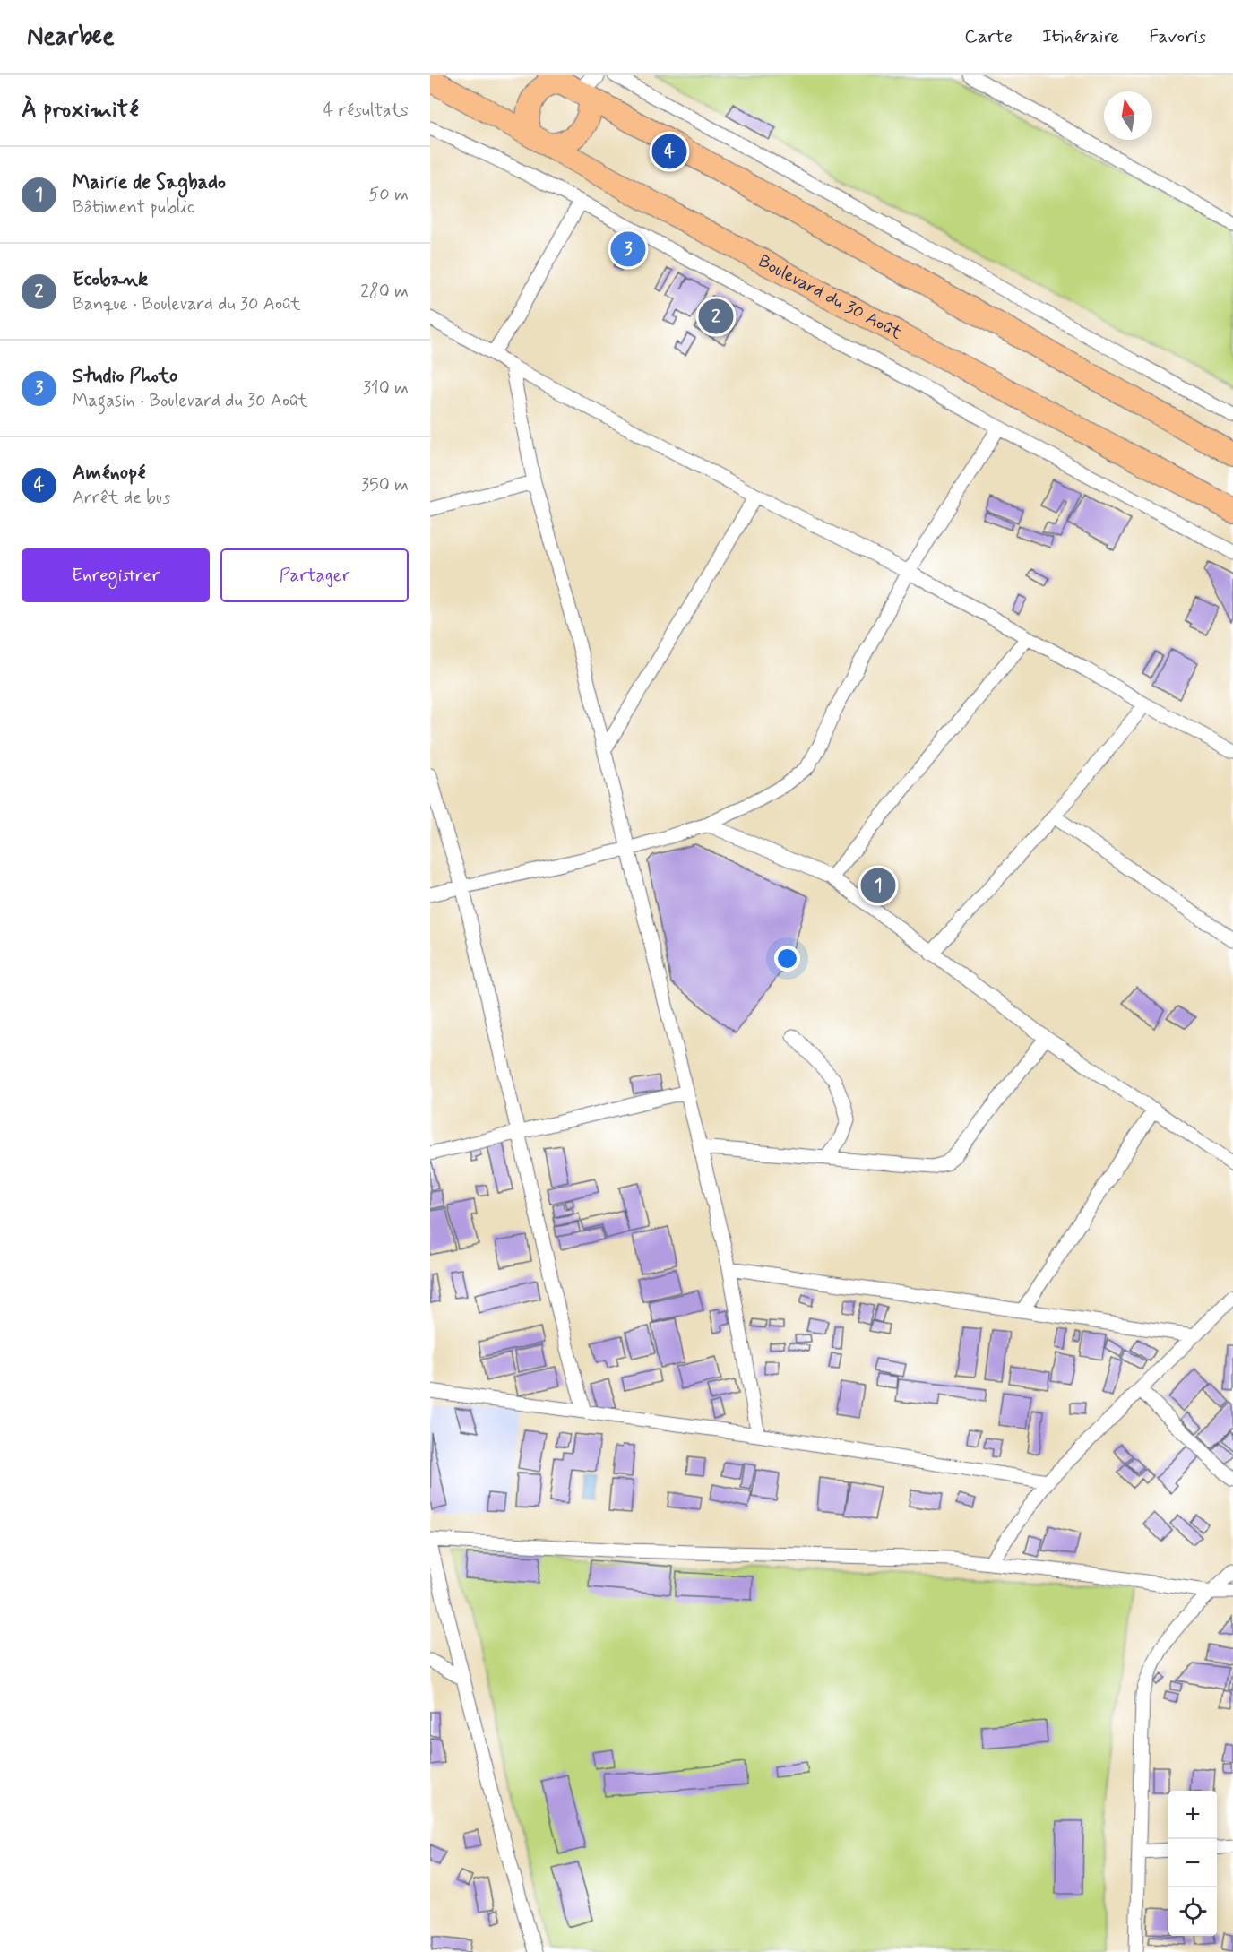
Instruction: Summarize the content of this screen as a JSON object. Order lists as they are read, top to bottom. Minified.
{"streets":{"highway":["Boulevard du 30 Août"]},"north":"top","page":{"header":"Nearbee","nav":["Carte","Itinéraire","Favoris"],"heading":["À proximité","4 résultats"],"pins":["4","3","2","1"],"list":[{"mark":"1","name":"Mairie de Sagbado","note":"Bâtiment public","value":"50 m"},{"mark":"2","name":"Ecobank","note":"Banque · Boulevard du 30 Août","value":"280 m"},{"mark":"3","name":"Studio Photo","note":"Magasin · Boulevard du 30 Août","value":"310 m"},{"mark":"4","name":"Aménopé","note":"Arrêt de bus","value":"350 m"}],"buttons":["Enregistrer","Partager"],"map_buttons":["+","−"]}}
